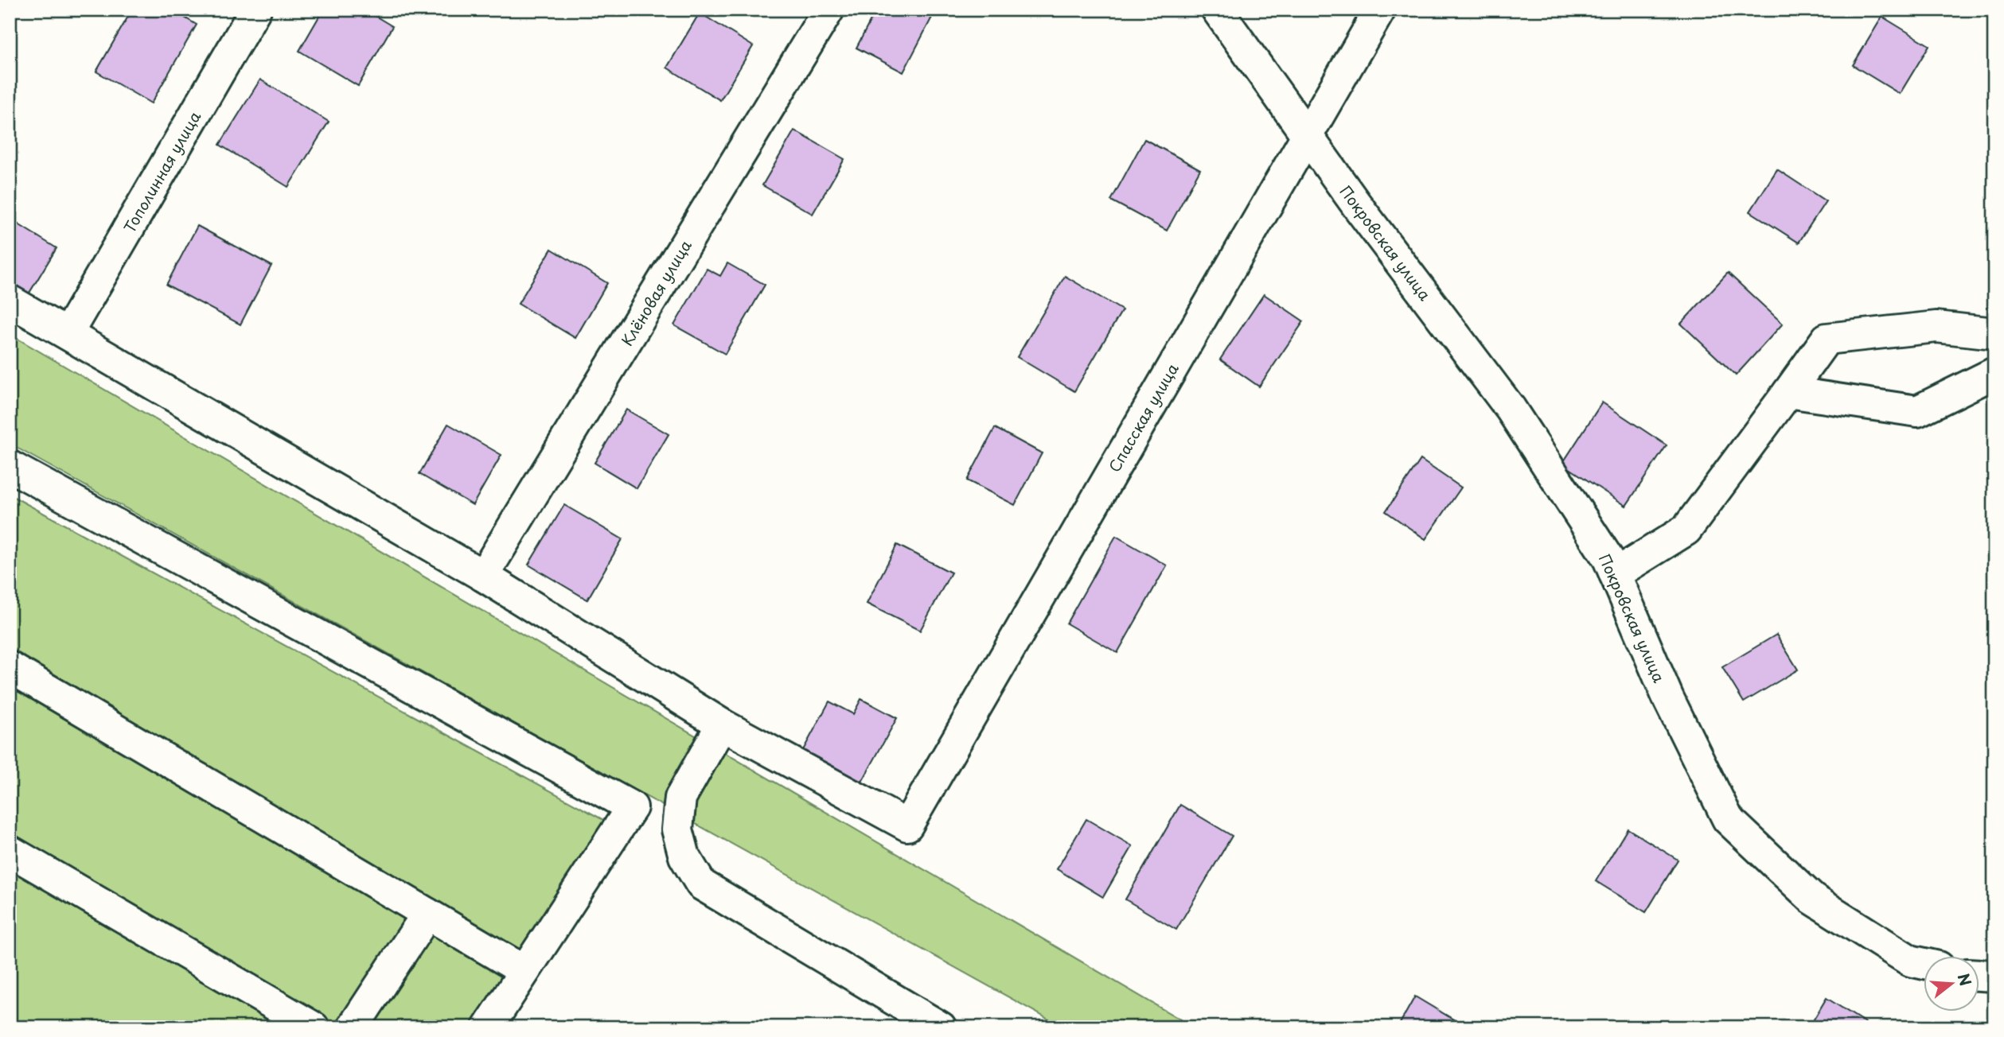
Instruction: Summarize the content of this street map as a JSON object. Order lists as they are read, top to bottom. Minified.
{"streets":{"street":["Тополинная улица","Покровская улица","Клёновая улица","Спасская улица"]},"crossings":[["Покровская улица","Спасская улица"]],"north":"right"}
